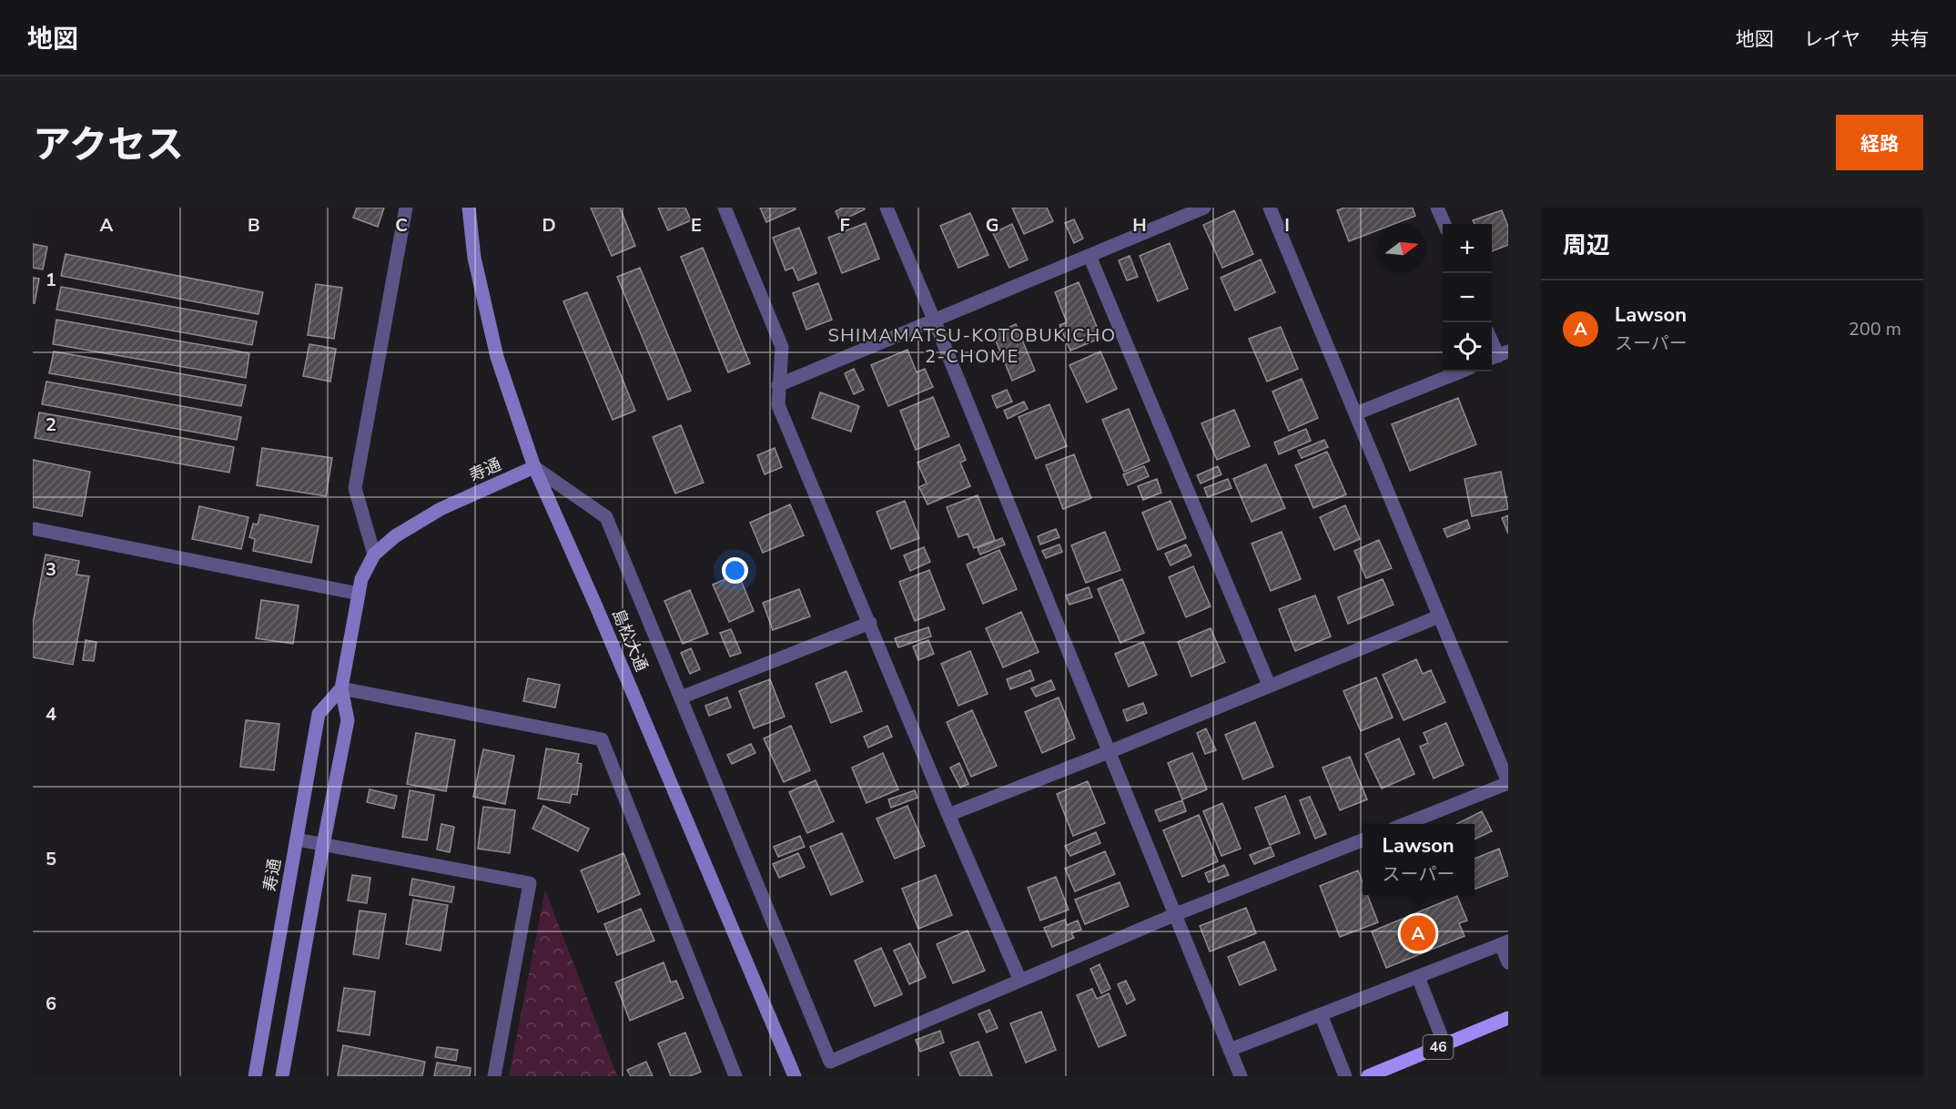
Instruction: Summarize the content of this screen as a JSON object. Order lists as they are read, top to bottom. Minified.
{"streets":{"main road":["46"],"street":["寿通","島松大通"]},"crossings":[["寿通","島松大通"]],"districts":["SHIMAMATSU-KOTOBUKICHO 2-CHOME"],"north":"right","page":{"header":"地図","nav":["地図","レイヤ","共有"],"title":"アクセス","buttons":"経路","heading":"周辺","map_buttons":["+","−"],"list":[{"mark":"A","name":"Lawson","note":"スーパー","value":"200 m"}],"popup":["Lawson","スーパー"],"pins":"A"},"grid":{"columns":["A","B","C","D","E","F","G","H","I"],"rows":["1","2","3","4","5","6"]}}
